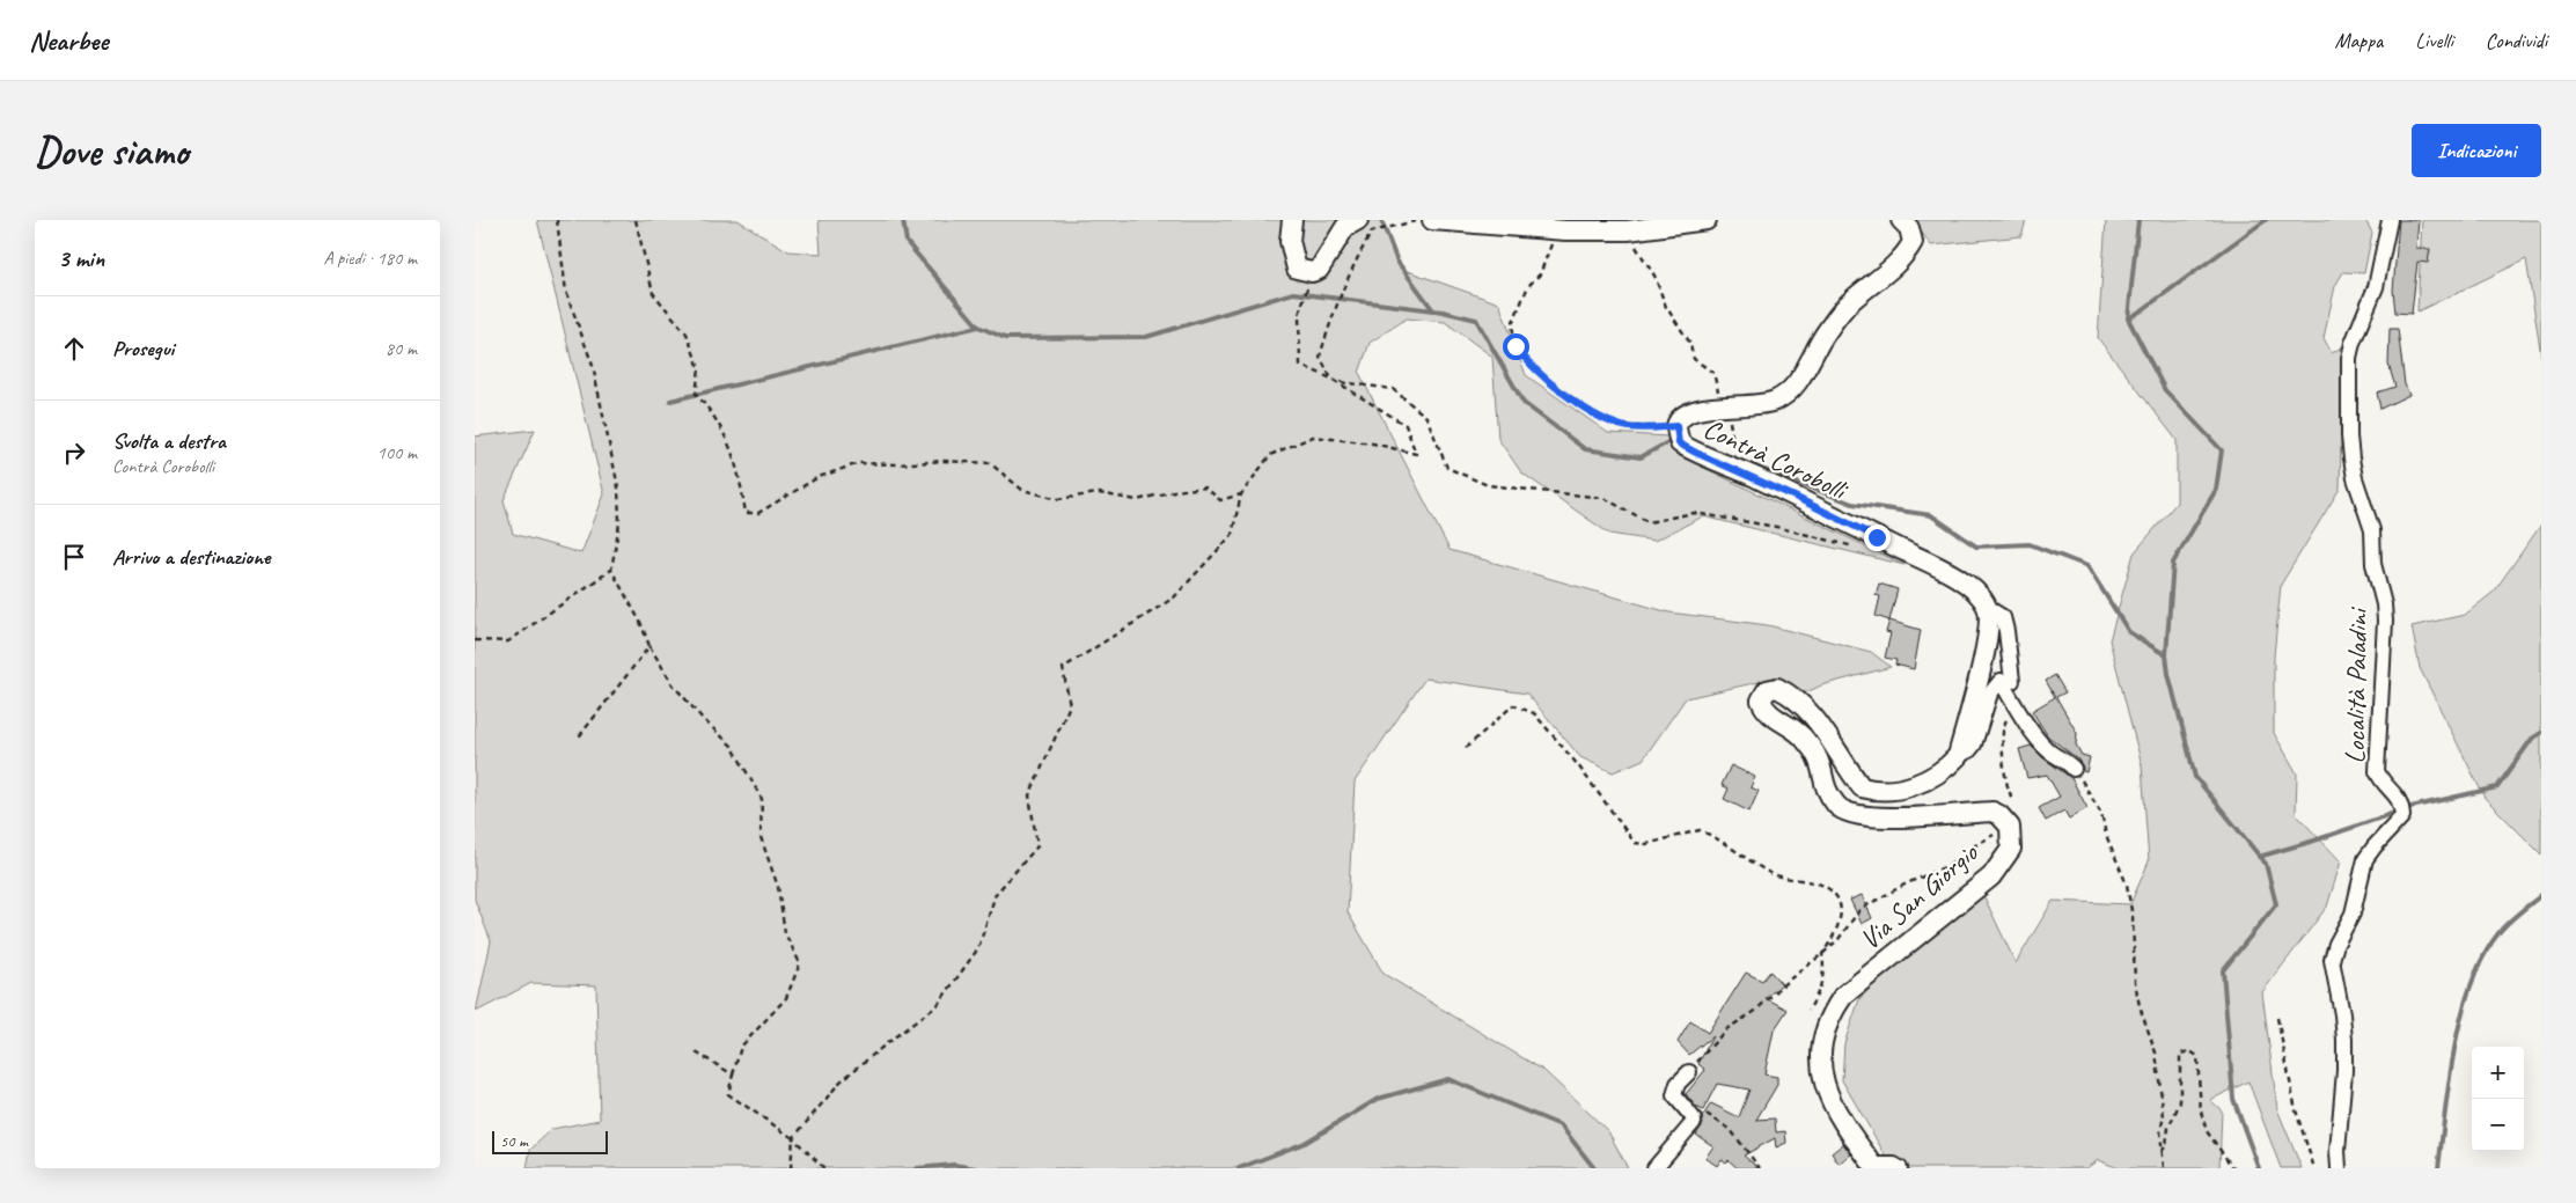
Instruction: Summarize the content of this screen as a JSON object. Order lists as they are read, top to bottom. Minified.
{"streets":{"street":["Contrà Corobolli","Località Paladini","Via San Giorgio"]},"scale_bar":"50 m","page":{"header":"Nearbee","nav":["Mappa","Livelli","Condividi"],"buttons":"Indicazioni","title":"Dove siamo","heading":["3 min","A piedi · 180 m"],"list":[["Prosegui","80 m"],["Svolta a destra","Contrà Corobolli","100 m"],"Arrivo a destinazione"],"map_buttons":["+","−"],"scale":"50 m"}}
